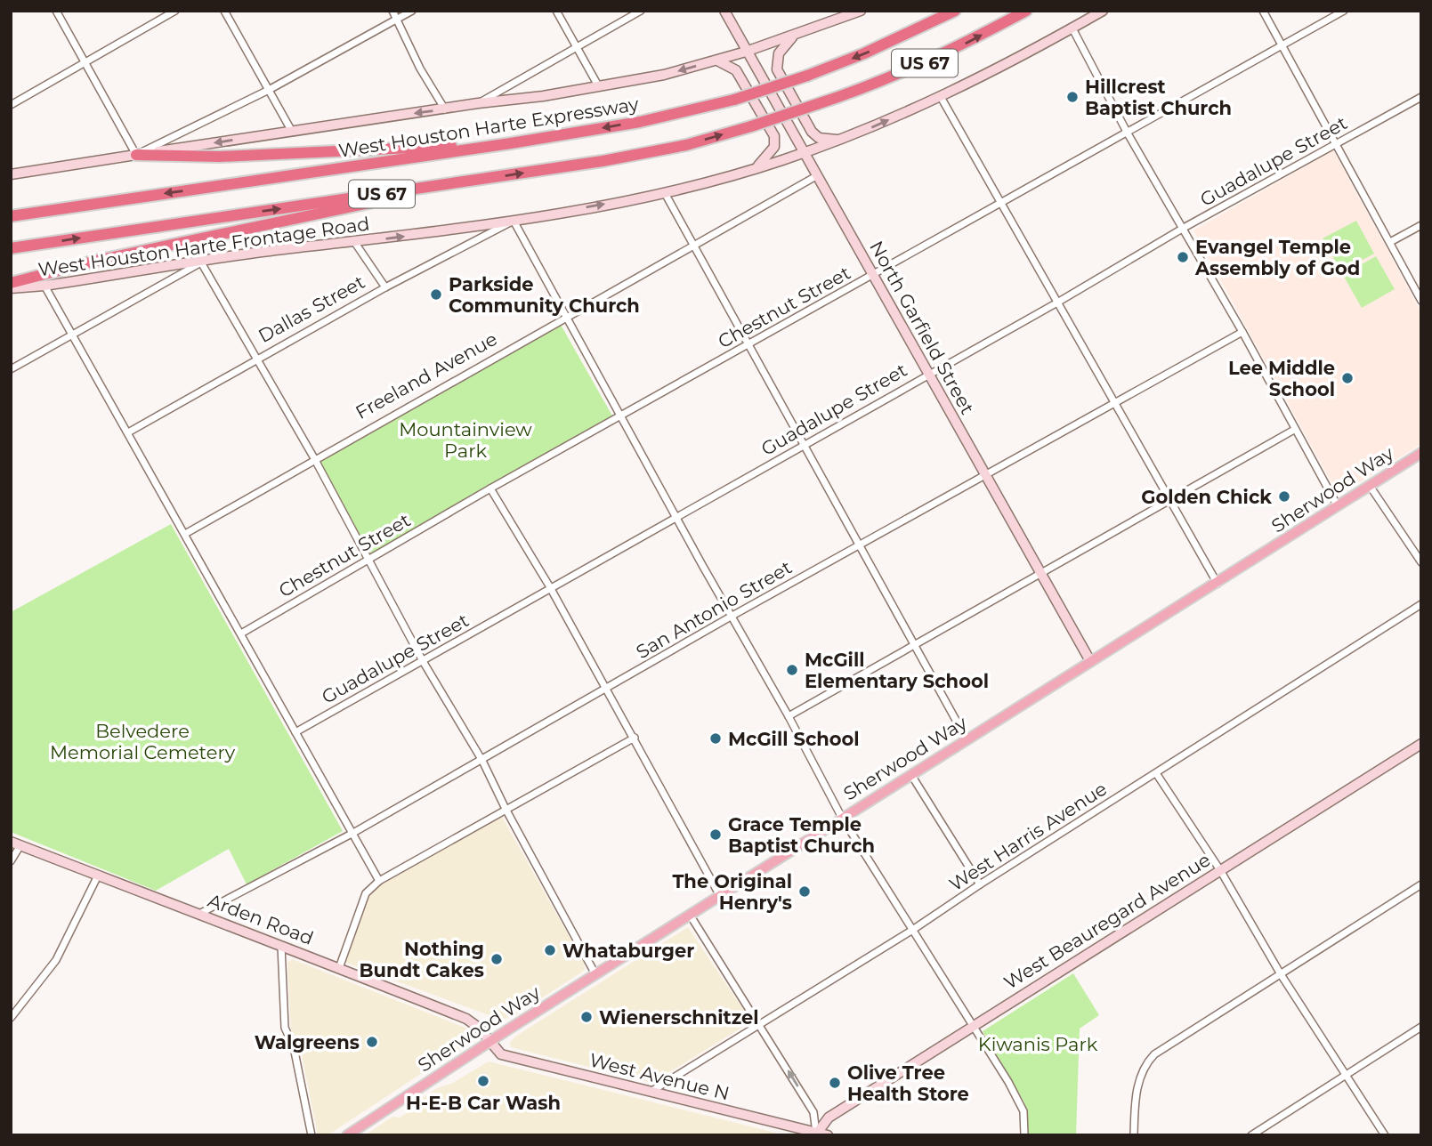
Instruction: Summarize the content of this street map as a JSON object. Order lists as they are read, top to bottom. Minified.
{"streets":{"highway":["US 67","West Houston Harte Expressway"],"main road":["West Houston Harte Frontage Road","North Garfield Street","Sherwood Way","Arden Road","West Beauregard Avenue","West Avenue N"],"street":["Guadalupe Street","Chestnut Street","Dallas Street","Freeland Avenue","San Antonio Street","West Harris Avenue"]},"crossings":[["Guadalupe Street","North Garfield Street"],["West Houston Harte Frontage Road","Dallas Street"],["West Houston Harte Frontage Road","North Garfield Street"],["Chestnut Street","North Garfield Street"],["North Garfield Street","Freeland Avenue"],["North Garfield Street","Sherwood Way"],["North Garfield Street","San Antonio Street"],["Sherwood Way","Arden Road"],["Sherwood Way","West Avenue N"],["San Antonio Street","Arden Road"],["West Harris Avenue","West Avenue N"],["Arden Road","West Avenue N"],["West Beauregard Avenue","West Avenue N"]],"one_way":["West Houston Harte Frontage Road"],"parks":["Mountainview Park","Belvedere Memorial Cemetery","Kiwanis Park"],"places":["Hillcrest Baptist Church","Evangel Temple Assembly of God","Parkside Community Church","Lee Middle School","Golden Chick","McGill Elementary School","McGill School","Grace Temple Baptist Church","The Original Henry's","Whataburger","Nothing Bundt Cakes","Wienerschnitzel","Walgreens","H-E-B Car Wash","Olive Tree Health Store"]}
